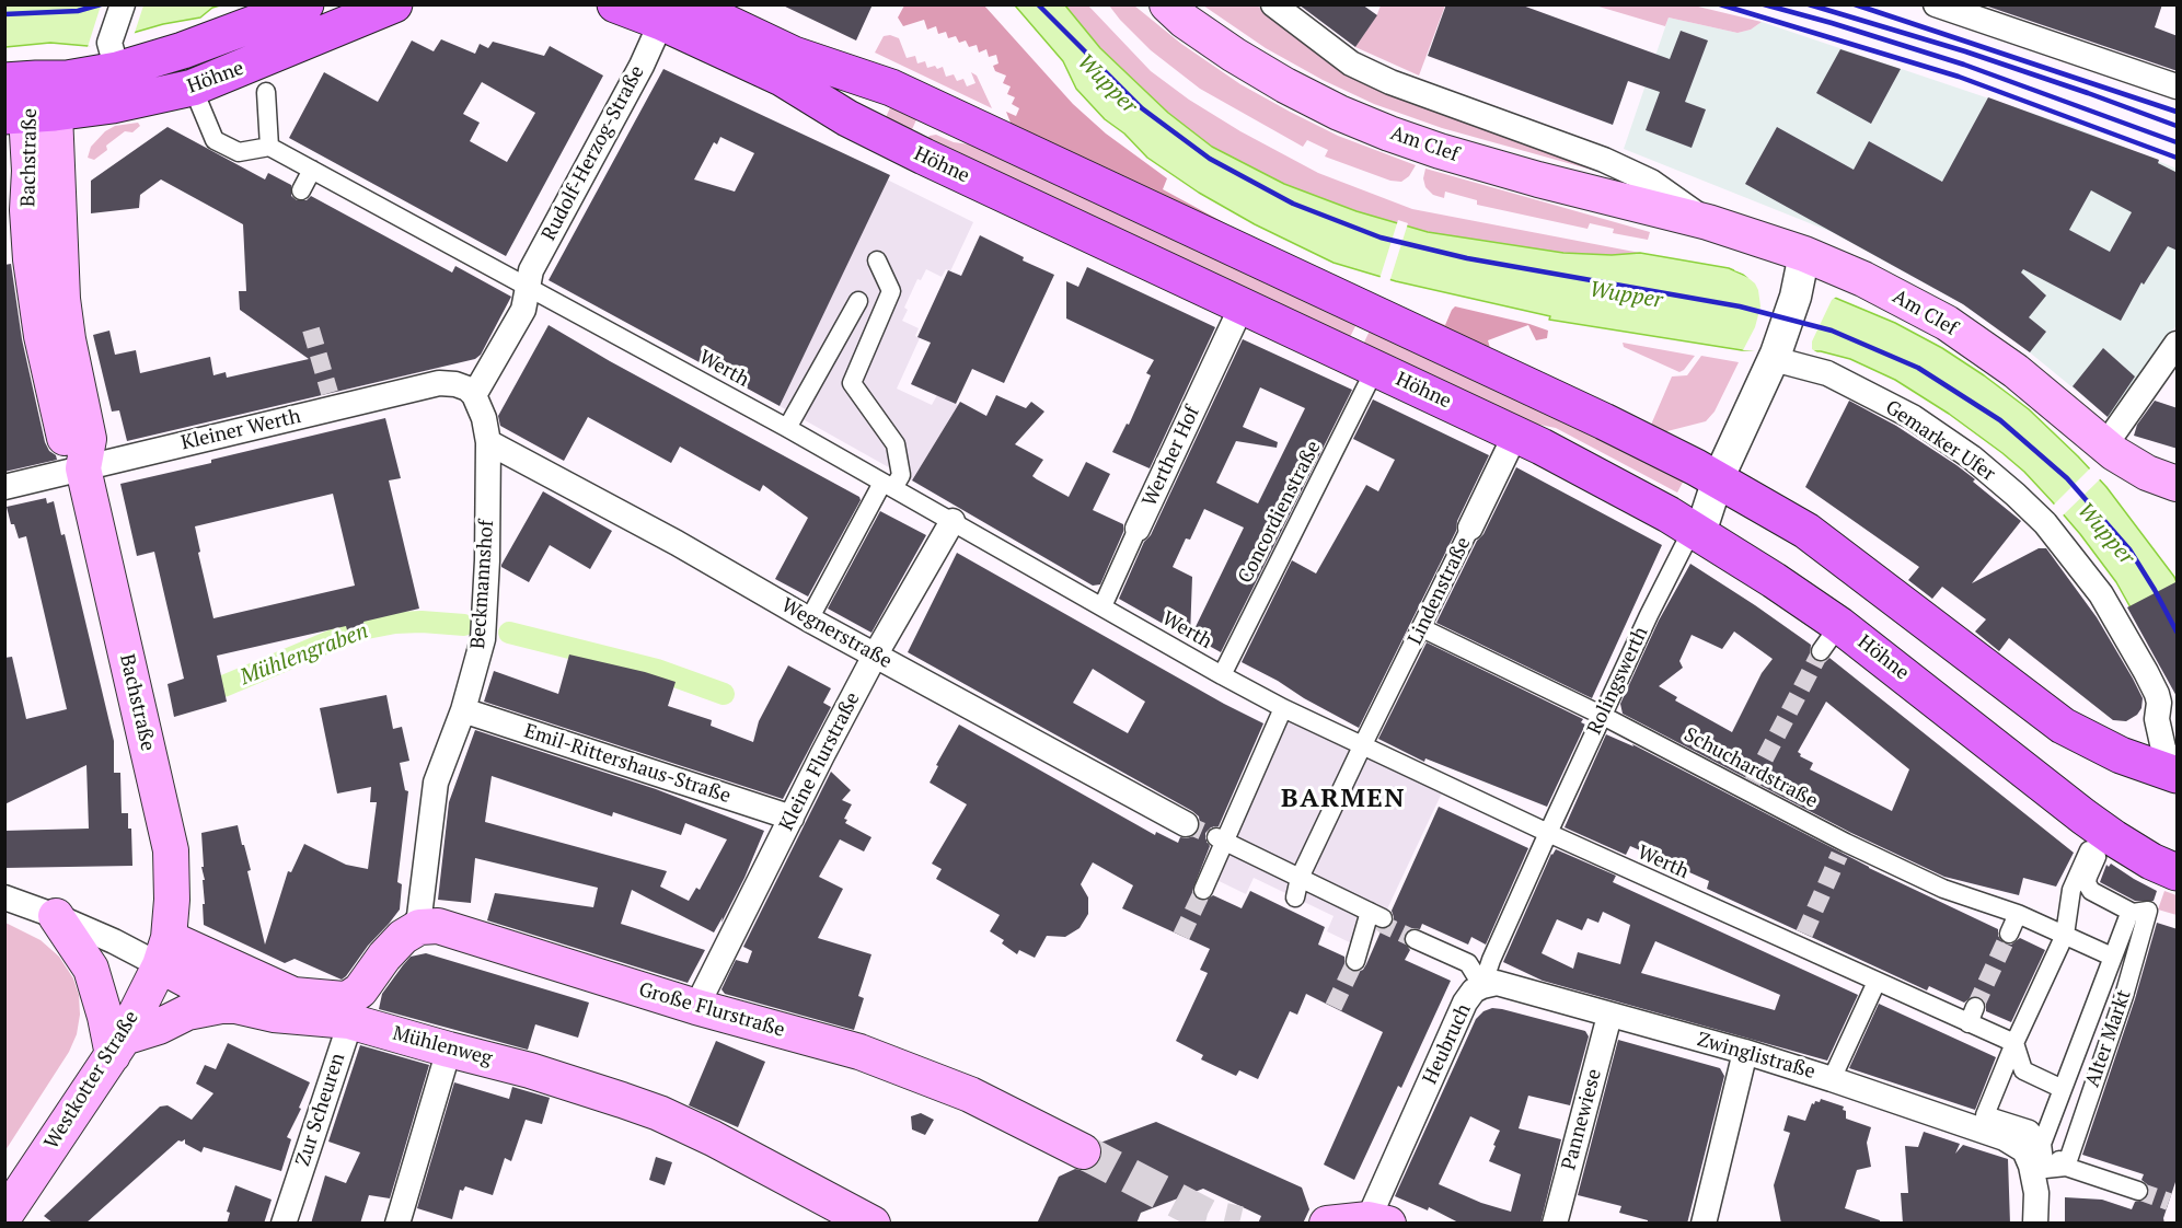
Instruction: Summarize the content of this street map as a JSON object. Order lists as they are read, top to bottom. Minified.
{"streets":{"main road":["Höhne","Am Clef","Bachstraße","Große Flurstraße","Mühlenweg","Westkotter Straße"],"street":["Rudolf-Herzog-Straße","Werth","Kleiner Werth","Gemarker Ufer","Werther Hof","Concordienstraße","Beckmannshof","Lindenstraße","Wegnerstraße","Rolingswerth","Kleine Flurstraße","Emil-Rittershaus-Straße","Schuchardstraße","Alter Markt","Heubruch","Zwinglistraße","Zur Scheuren","Pannewiese"]},"crossings":[["Höhne","Rudolf-Herzog-Straße"],["Höhne","Bachstraße"],["Höhne","Gemarker Ufer"],["Höhne","Werther Hof"],["Höhne","Concordienstraße"],["Höhne","Lindenstraße"],["Höhne","Rolingswerth"],["Am Clef","Rolingswerth"],["Rudolf-Herzog-Straße","Werth"],["Bachstraße","Kleiner Werth"],["Bachstraße","Mühlenweg"],["Bachstraße","Westkotter Straße"],["Werth","Werther Hof"],["Werth","Concordienstraße"],["Werth","Lindenstraße"],["Werth","Rolingswerth"],["Werth","Kleine Flurstraße"],["Werth","Alter Markt"],["Werth","Heubruch"],["Kleiner Werth","Beckmannshof"],["Gemarker Ufer","Rolingswerth"],["Beckmannshof","Wegnerstraße"],["Beckmannshof","Emil-Rittershaus-Straße"],["Beckmannshof","Große Flurstraße"],["Lindenstraße","Schuchardstraße"],["Wegnerstraße","Kleine Flurstraße"],["Rolingswerth","Schuchardstraße"],["Rolingswerth","Heubruch"],["Kleine Flurstraße","Emil-Rittershaus-Straße"],["Kleine Flurstraße","Große Flurstraße"],["Schuchardstraße","Alter Markt"],["Alter Markt","Zwinglistraße"],["Heubruch","Zwinglistraße"],["Mühlenweg","Westkotter Straße"],["Mühlenweg","Zur Scheuren"],["Zwinglistraße","Pannewiese"]],"districts":["BARMEN"],"water":["Wupper","Mühlengraben"]}
